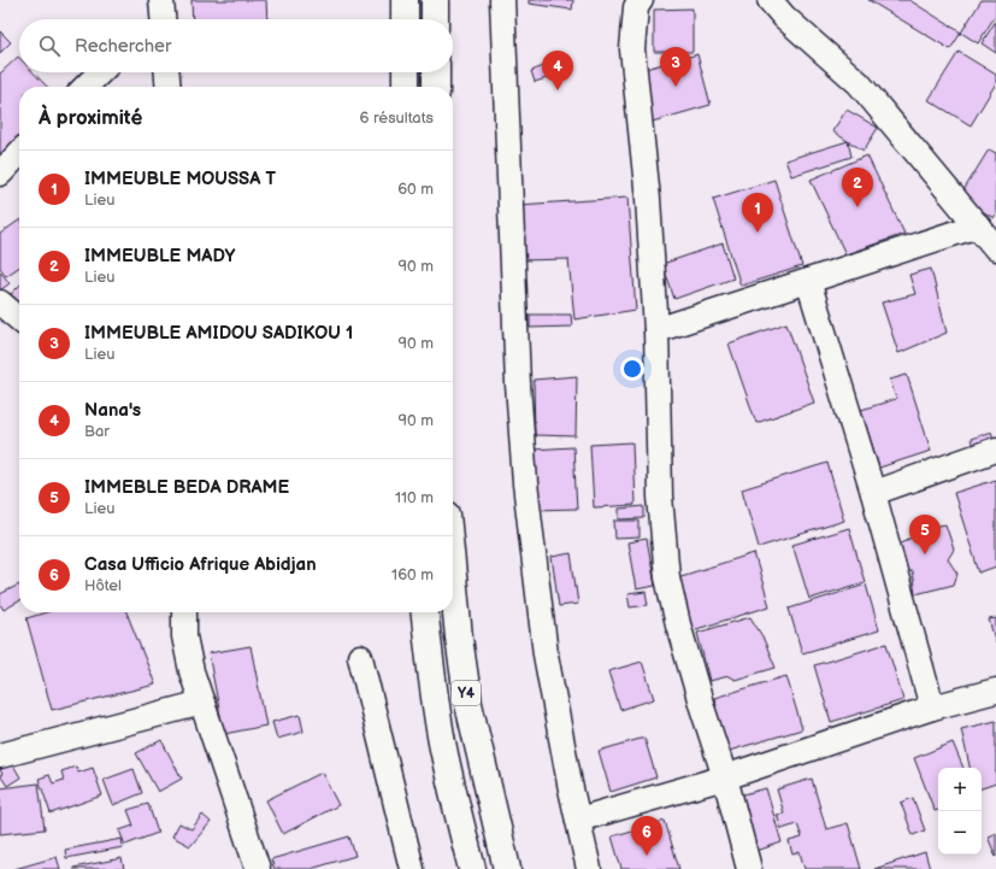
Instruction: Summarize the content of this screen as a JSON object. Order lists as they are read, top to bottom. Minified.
{"streets":{"highway":["Y4"]},"page":{"search":"Rechercher","pins":["3","4","2","1","5","6"],"heading":["À proximité","6 résultats"],"list":[{"mark":"1","name":"IMMEUBLE MOUSSA T","note":"Lieu","value":"60 m"},{"mark":"2","name":"IMMEUBLE MADY","note":"Lieu","value":"90 m"},{"mark":"3","name":"IMMEUBLE AMIDOU SADIKOU 1","note":"Lieu","value":"90 m"},{"mark":"4","name":"Nana's","note":"Bar","value":"90 m"},{"mark":"5","name":"IMMEBLE BEDA DRAME","note":"Lieu","value":"110 m"},{"mark":"6","name":"Casa Ufficio Afrique Abidjan","note":"Hôtel","value":"160 m"}],"map_buttons":["+","−"]}}
